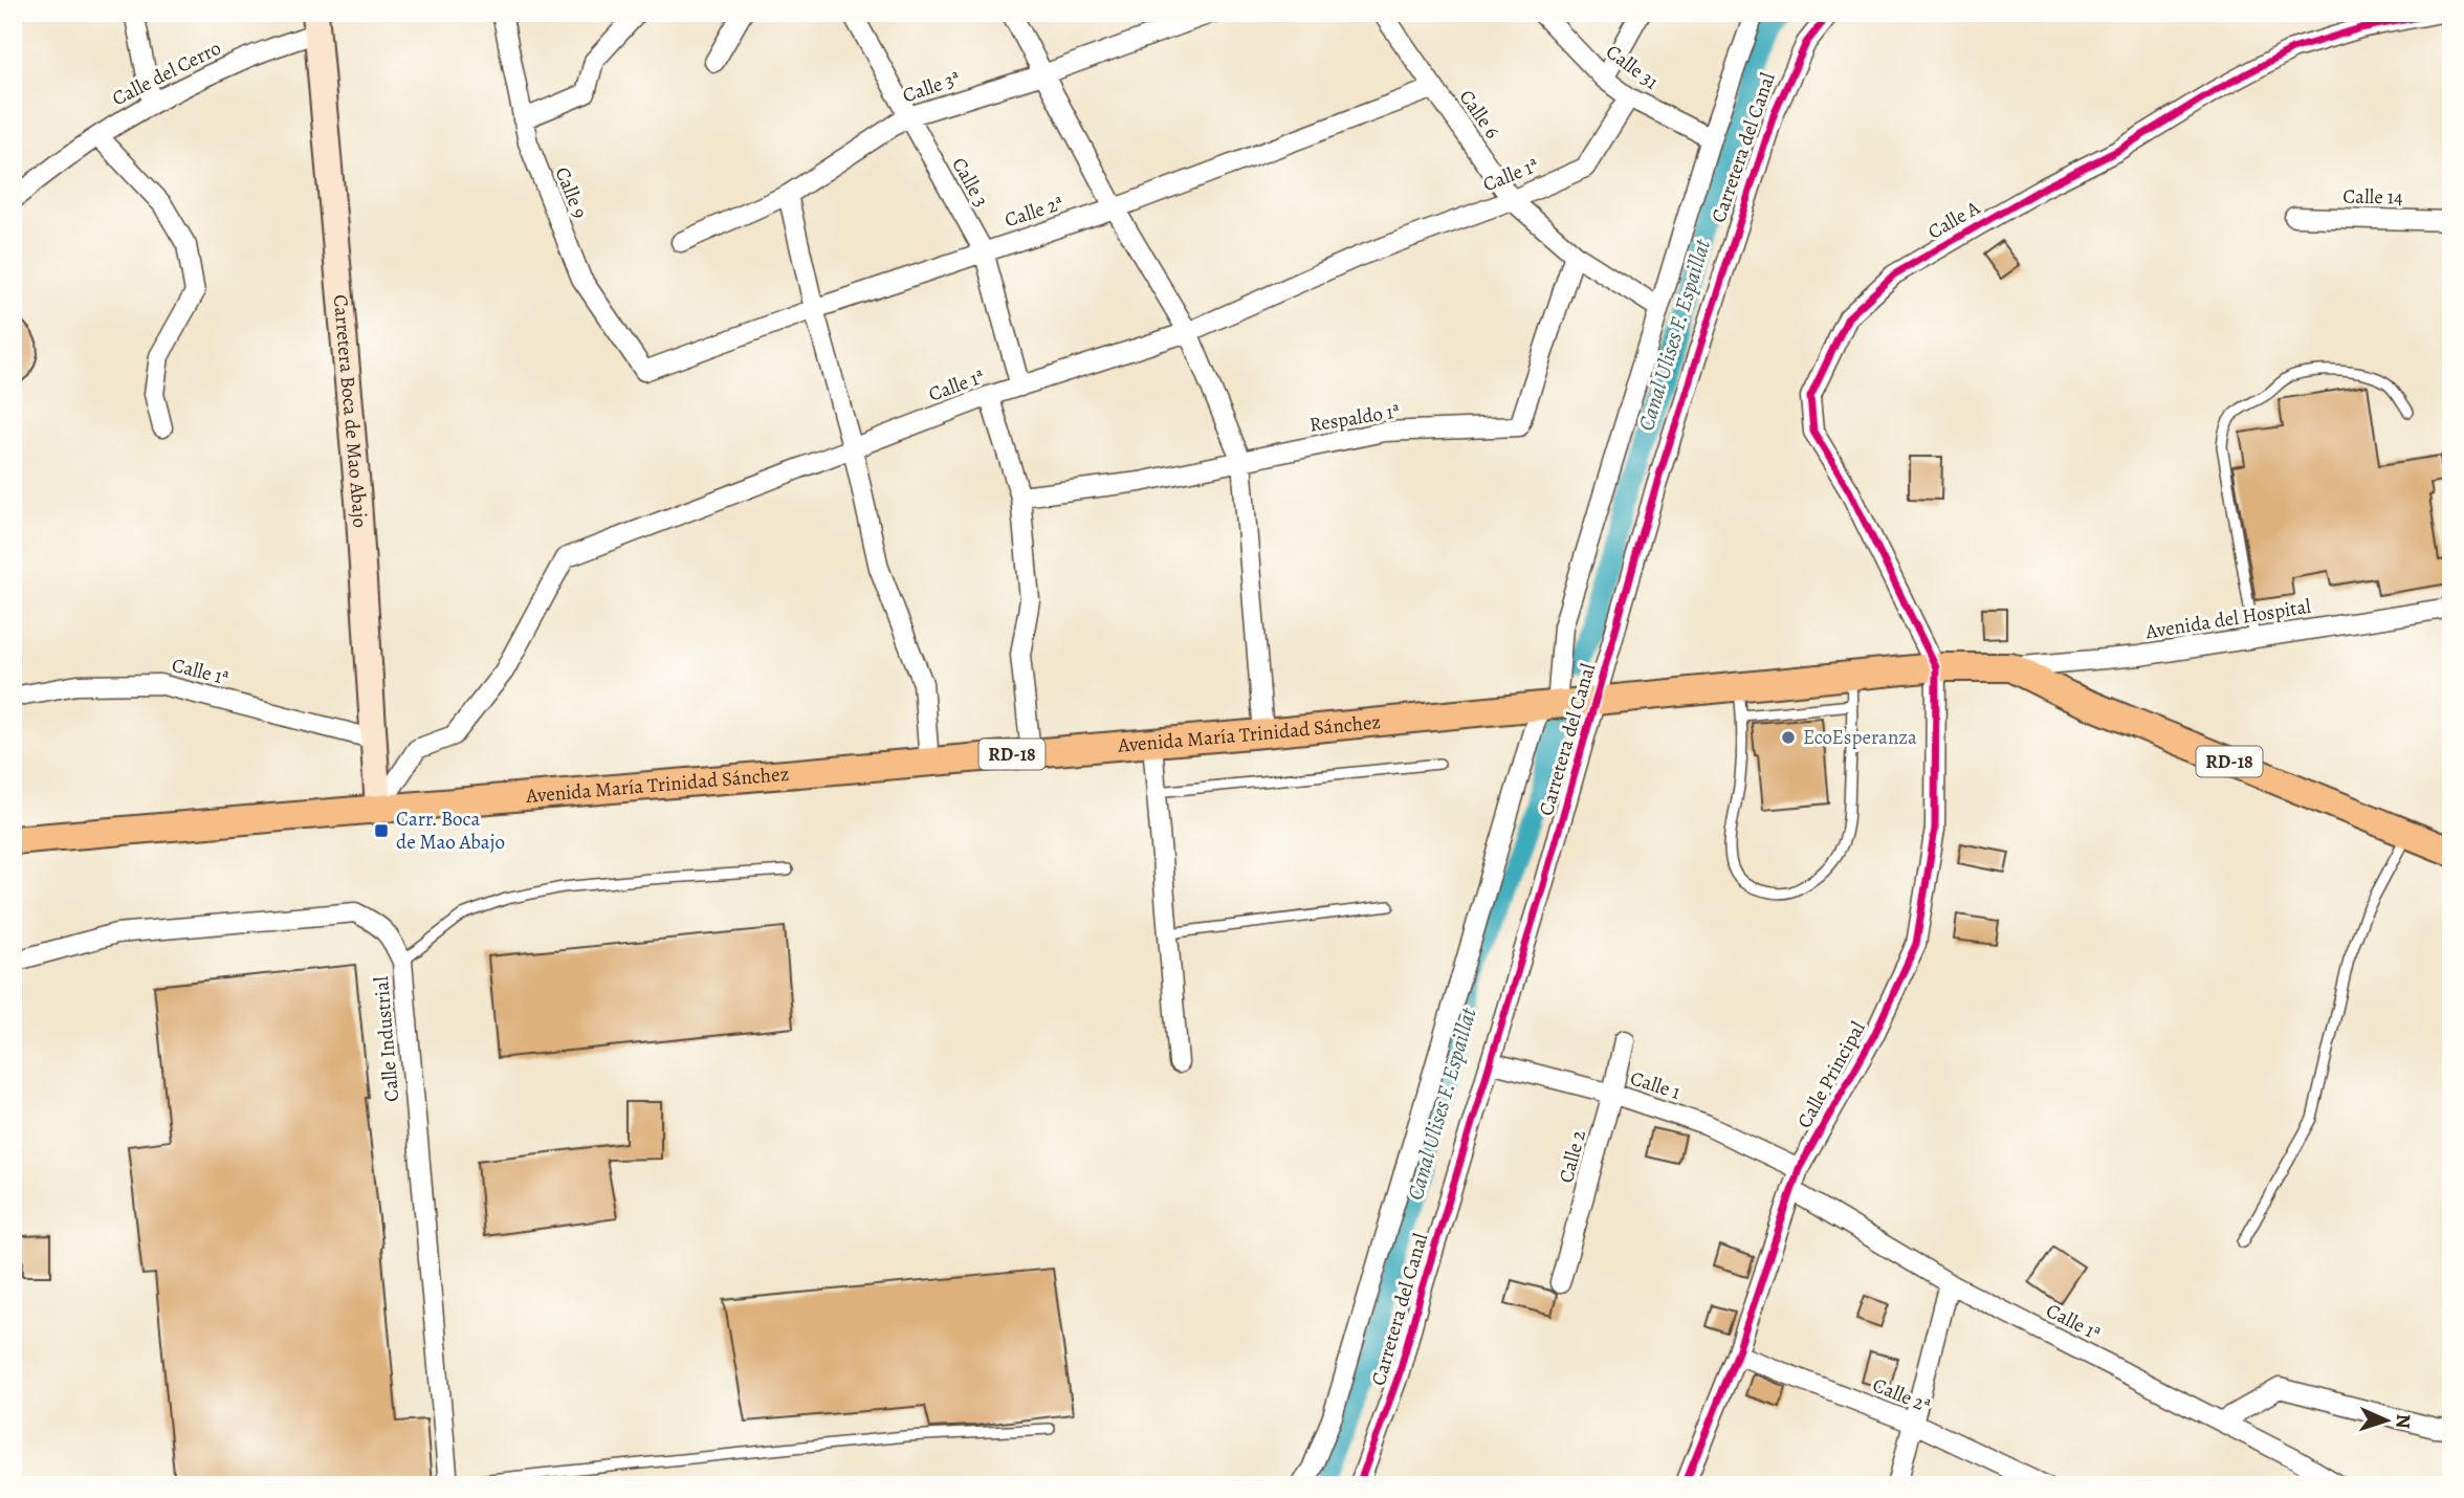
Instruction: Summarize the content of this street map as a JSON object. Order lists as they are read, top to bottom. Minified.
{"streets":{"main road":["Avenida María Trinidad Sánchez","RD-18"],"street":["Calle 31","Calle del Cerro","Calle 3ª","Calle 6","Carretera del Canal","Calle 1ª","Calle 3","Calle 9","Calle 14","Calle 2ª","Calle A","Carretera Boca de Mao Abajo","Respaldo 1ª","Avenida del Hospital","Calle Industrial","Calle Principal","Calle 1","Calle 2"]},"crossings":[["Calle 31","Carretera del Canal"],["Calle 31","Calle 1ª"],["Calle del Cerro","Carretera Boca de Mao Abajo"],["Calle 3ª","Calle 3"],["Calle 6","Carretera del Canal"],["Calle 6","Calle 1ª"],["Calle 6","Calle 2ª"],["Calle 6","Respaldo 1ª"],["Carretera del Canal","Avenida María Trinidad Sánchez"],["Carretera del Canal","Calle 1"],["Calle 1ª","Calle 3"],["Calle 1ª","Carretera Boca de Mao Abajo"],["Calle 1ª","Avenida María Trinidad Sánchez"],["Calle 1ª","Calle Principal"],["Calle 3","Calle 2ª"],["Calle 9","Calle 2ª"],["Calle 2ª","Calle Principal"],["Calle A","Avenida María Trinidad Sánchez"],["Calle A","Calle Principal"],["Carretera Boca de Mao Abajo","Avenida María Trinidad Sánchez"],["Avenida del Hospital","Avenida María Trinidad Sánchez"],["Avenida María Trinidad Sánchez","Calle Principal"],["Calle Principal","Calle 1"],["Calle 1","Calle 2"]],"water":["Canal Ulises F. Espaillat"],"places":{"other":["EcoEsperanza"],"transit":["Carr. Boca de Mao Abajo"]},"north":"right"}
